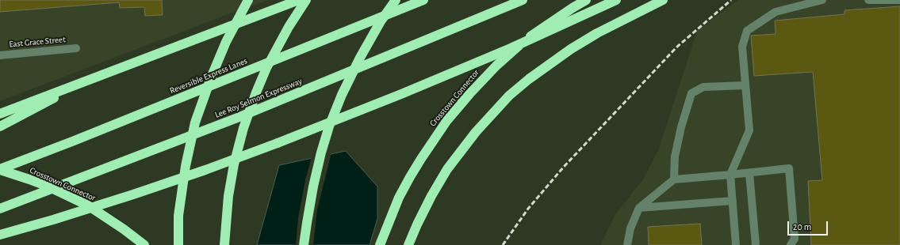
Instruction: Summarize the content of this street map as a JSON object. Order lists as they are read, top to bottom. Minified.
{"streets":{"highway":["Reversible Express Lanes","Lee Roy Selmon Expressway","Crosstown Connector"],"street":["East Grace Street"]},"crossings":[["Reversible Express Lanes","Crosstown Connector"]],"scale_bar":"20 m"}
